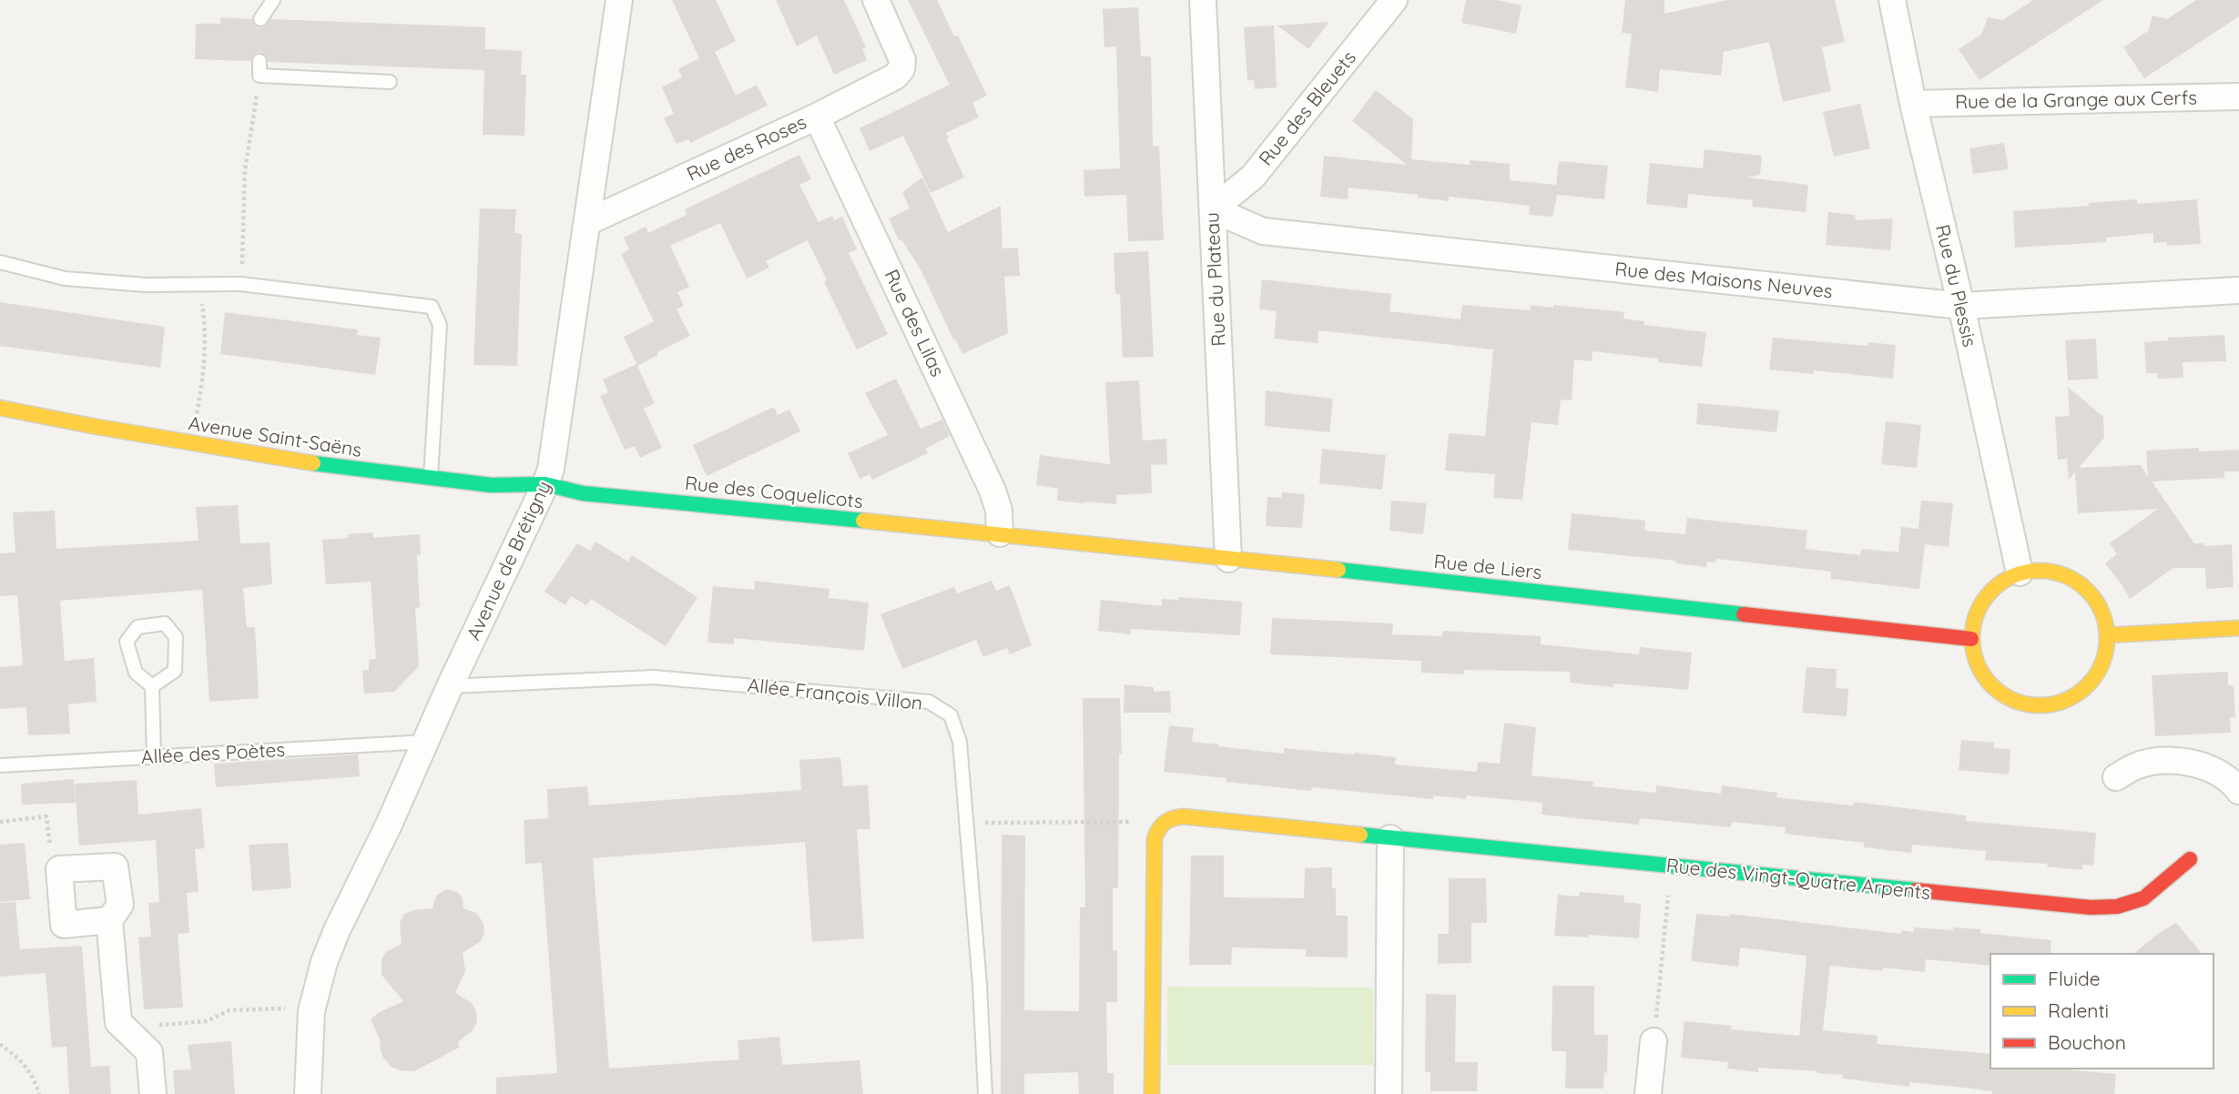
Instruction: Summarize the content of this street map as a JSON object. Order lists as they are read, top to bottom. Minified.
{"streets":{"street":["Rue de la Grange aux Cerfs","Rue des Bleuets","Rue des Roses","Rue du Plateau","Rue des Maisons Neuves","Rue du Plessis","Rue des Lilas","Avenue Saint-Saëns","Rue des Coquelicots","Avenue de Brétigny","Rue de Liers","Rue des Vingt-Quatre Arpents"],"lane":["Allée François Villon","Allée des Poètes"]},"crossings":[["Rue de la Grange aux Cerfs","Rue du Plessis"],["Rue des Bleuets","Rue du Plateau"],["Rue des Bleuets","Rue des Maisons Neuves"],["Rue des Roses","Rue des Lilas"],["Rue des Roses","Avenue de Brétigny"],["Rue du Plateau","Rue des Maisons Neuves"],["Rue du Plateau","Rue de Liers"],["Rue des Maisons Neuves","Rue du Plessis"],["Rue du Plessis","Rue de Liers"],["Rue des Lilas","Rue des Coquelicots"],["Rue des Lilas","Rue de Liers"],["Avenue Saint-Saëns","Rue des Coquelicots"],["Avenue Saint-Saëns","Avenue de Brétigny"],["Rue des Coquelicots","Avenue de Brétigny"],["Rue des Coquelicots","Rue de Liers"],["Avenue de Brétigny","Allée François Villon"],["Avenue de Brétigny","Allée des Poètes"]],"legend":["Fluide","Ralenti","Bouchon"]}
